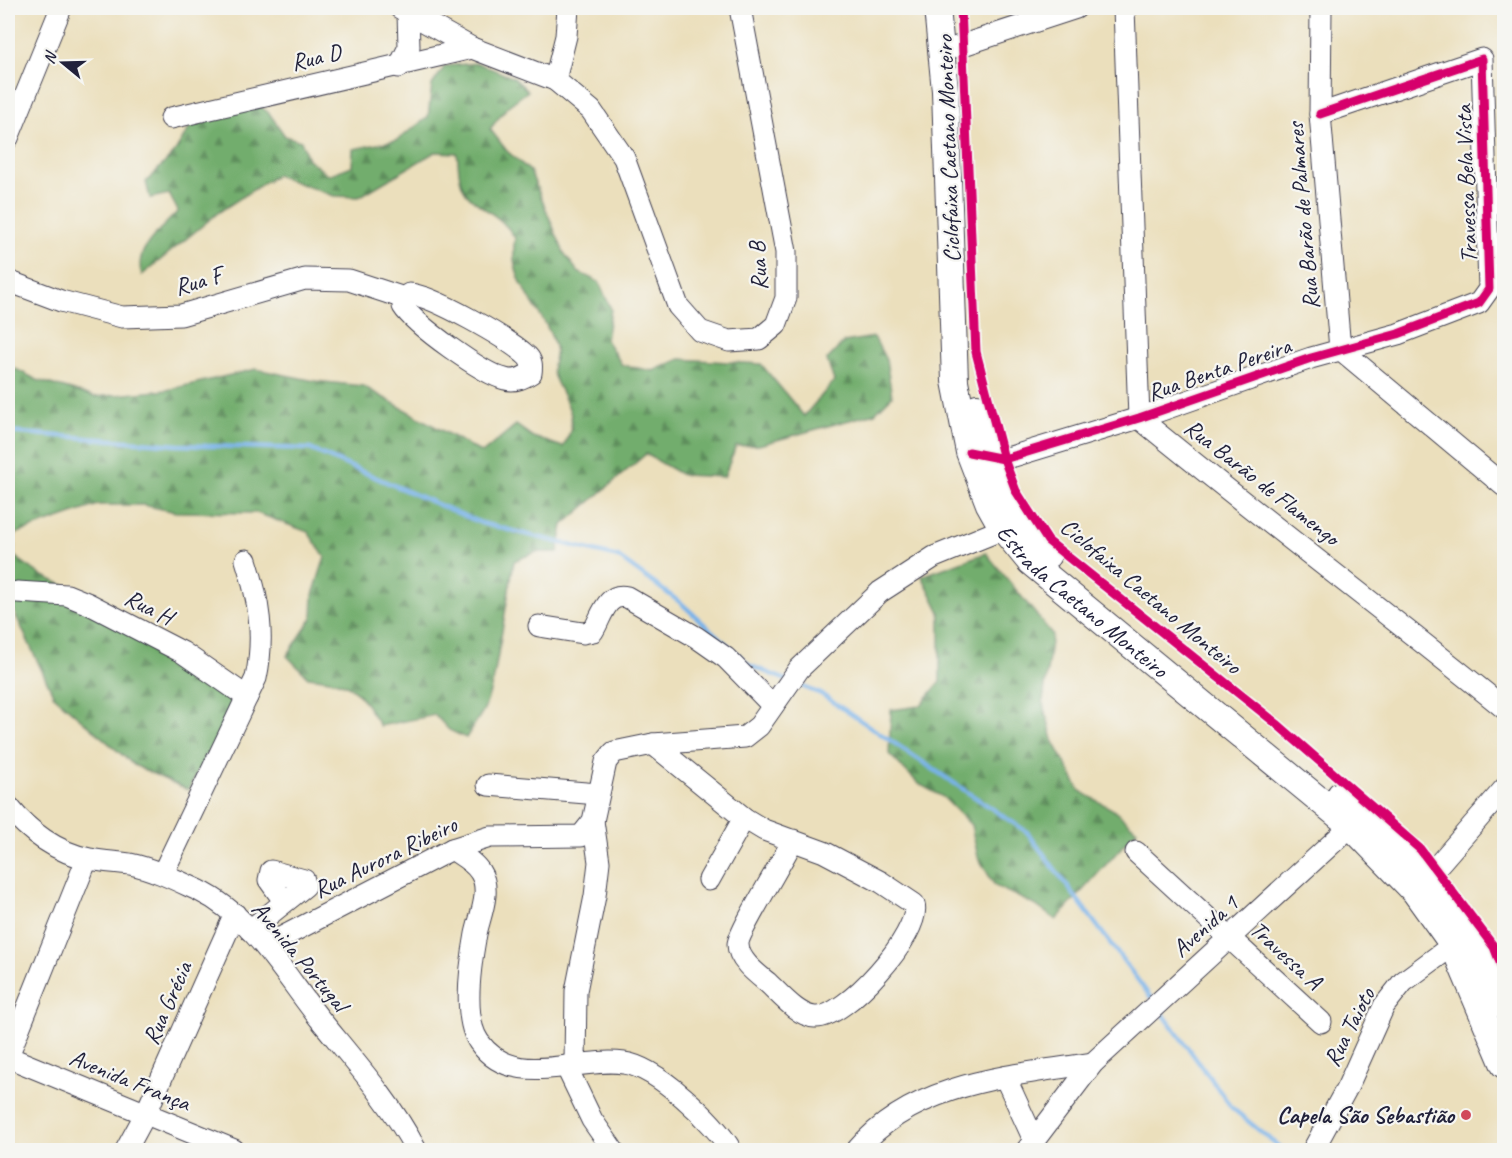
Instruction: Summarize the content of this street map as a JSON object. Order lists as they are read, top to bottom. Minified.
{"streets":{"main road":["Estrada Caetano Monteiro"],"street":["Rua D","Travessa Bela Vista","Rua Barão de Palmares","Rua B","Rua F","Rua Benta Pereira","Rua Barão de Flamengo","Rua H","Rua Aurora Ribeiro","Avenida 1","Travessa A","Avenida Portugal","Rua Grécia","Rua Taioto","Avenida França"],"cycle path":["Ciclofaixa Caetano Monteiro"]},"crossings":[["Travessa Bela Vista","Rua Barão de Palmares"],["Travessa Bela Vista","Rua Benta Pereira"],["Rua Barão de Palmares","Rua Benta Pereira"],["Rua Benta Pereira","Rua Barão de Flamengo"],["Rua Benta Pereira","Estrada Caetano Monteiro"],["Estrada Caetano Monteiro","Avenida 1"],["Estrada Caetano Monteiro","Rua Taioto"],["Rua Aurora Ribeiro","Avenida Portugal"],["Avenida 1","Travessa A"],["Avenida Portugal","Rua Grécia"],["Rua Grécia","Avenida França"]],"places":["Capela São Sebastião"],"north":"left"}
